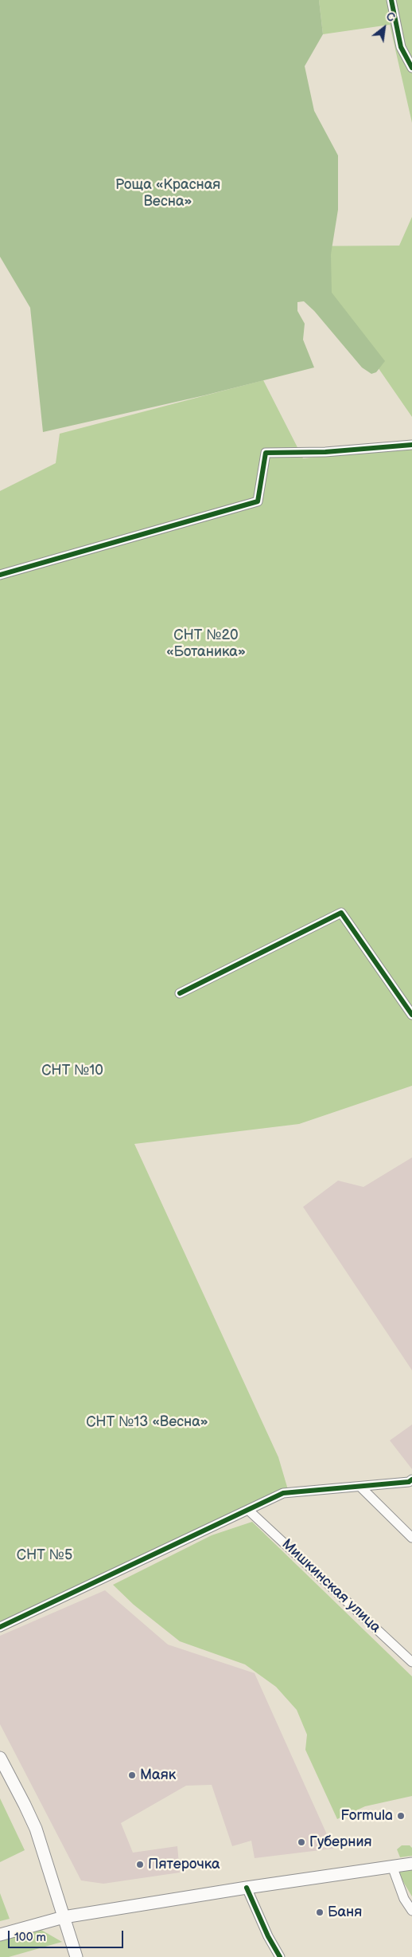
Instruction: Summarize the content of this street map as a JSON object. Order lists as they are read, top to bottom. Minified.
{"streets":{"street":["Мишкинская улица"]},"parks":["Роща «Красная Весна»","СНТ №20 «Ботаника»","СНТ №10","СНТ №13 «Весна»","СНТ №5"],"places":["Маяк","Formula","Губерния","Пятерочка","Баня"],"scale_bar":"100 m","north":"top right"}
